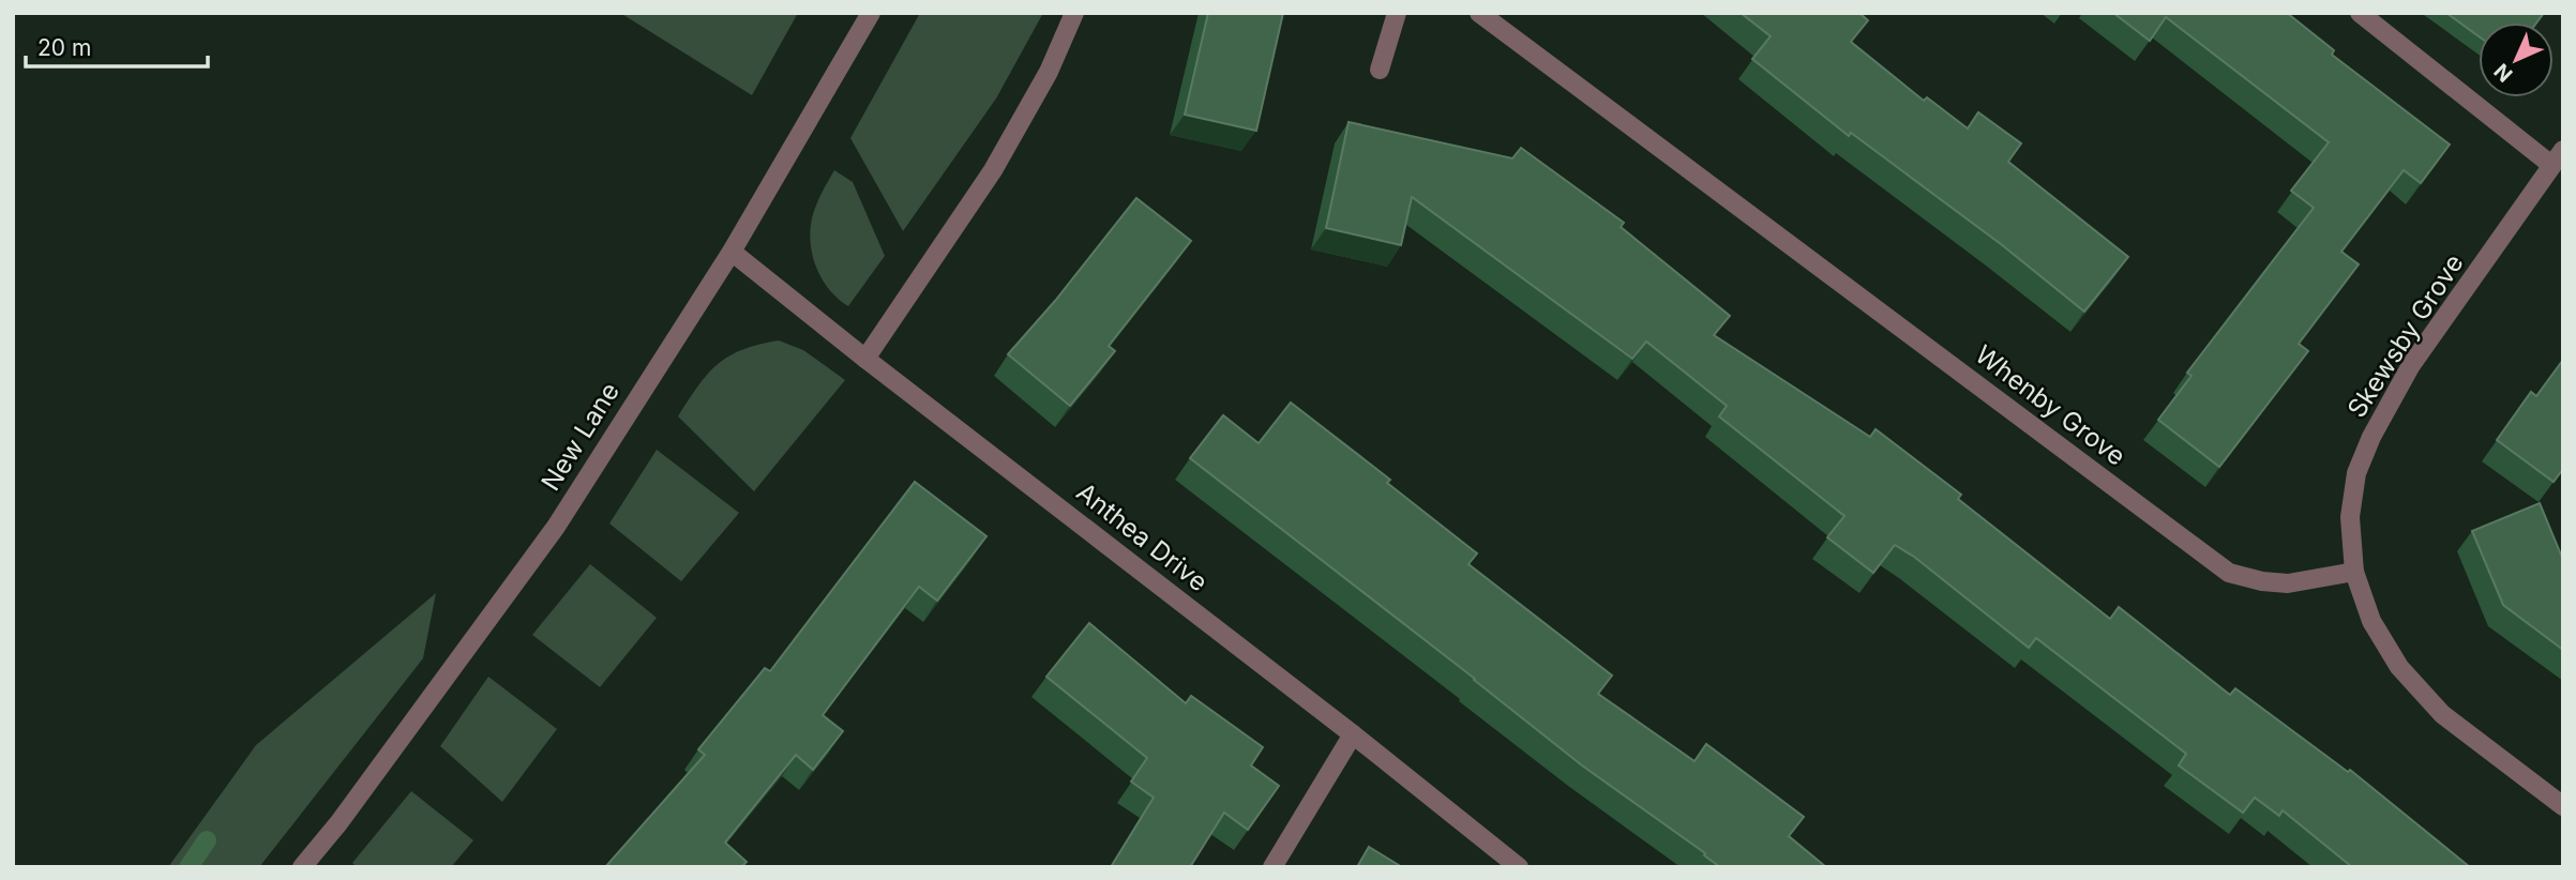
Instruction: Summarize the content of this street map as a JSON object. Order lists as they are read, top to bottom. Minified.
{"streets":{"street":["Skewsby Grove","Whenby Grove","New Lane","Anthea Drive"]},"crossings":[["Skewsby Grove","Whenby Grove"],["New Lane","Anthea Drive"]],"scale_bar":"20 m","north":"bottom left"}
